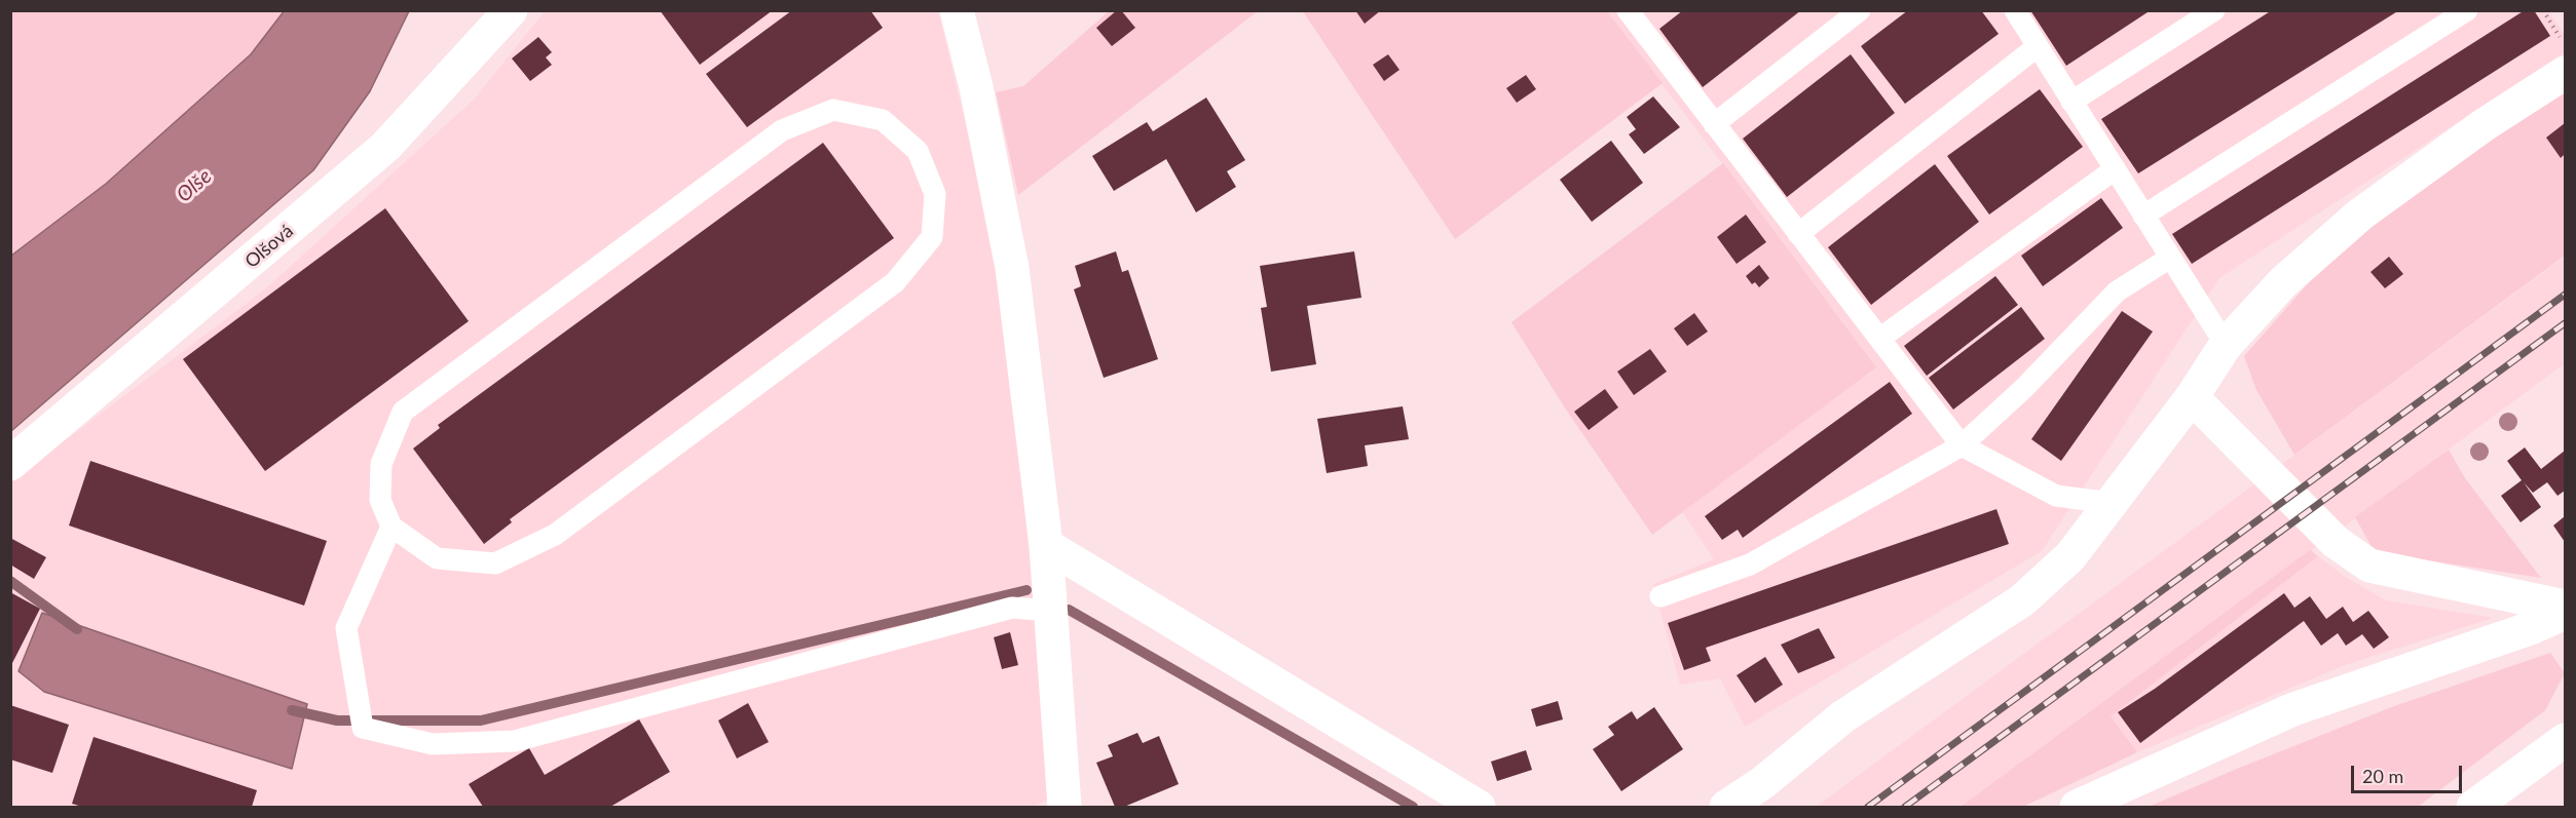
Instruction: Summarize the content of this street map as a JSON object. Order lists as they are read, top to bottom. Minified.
{"streets":{"street":["Olšová"]},"water":["Olše"],"scale_bar":"20 m"}
